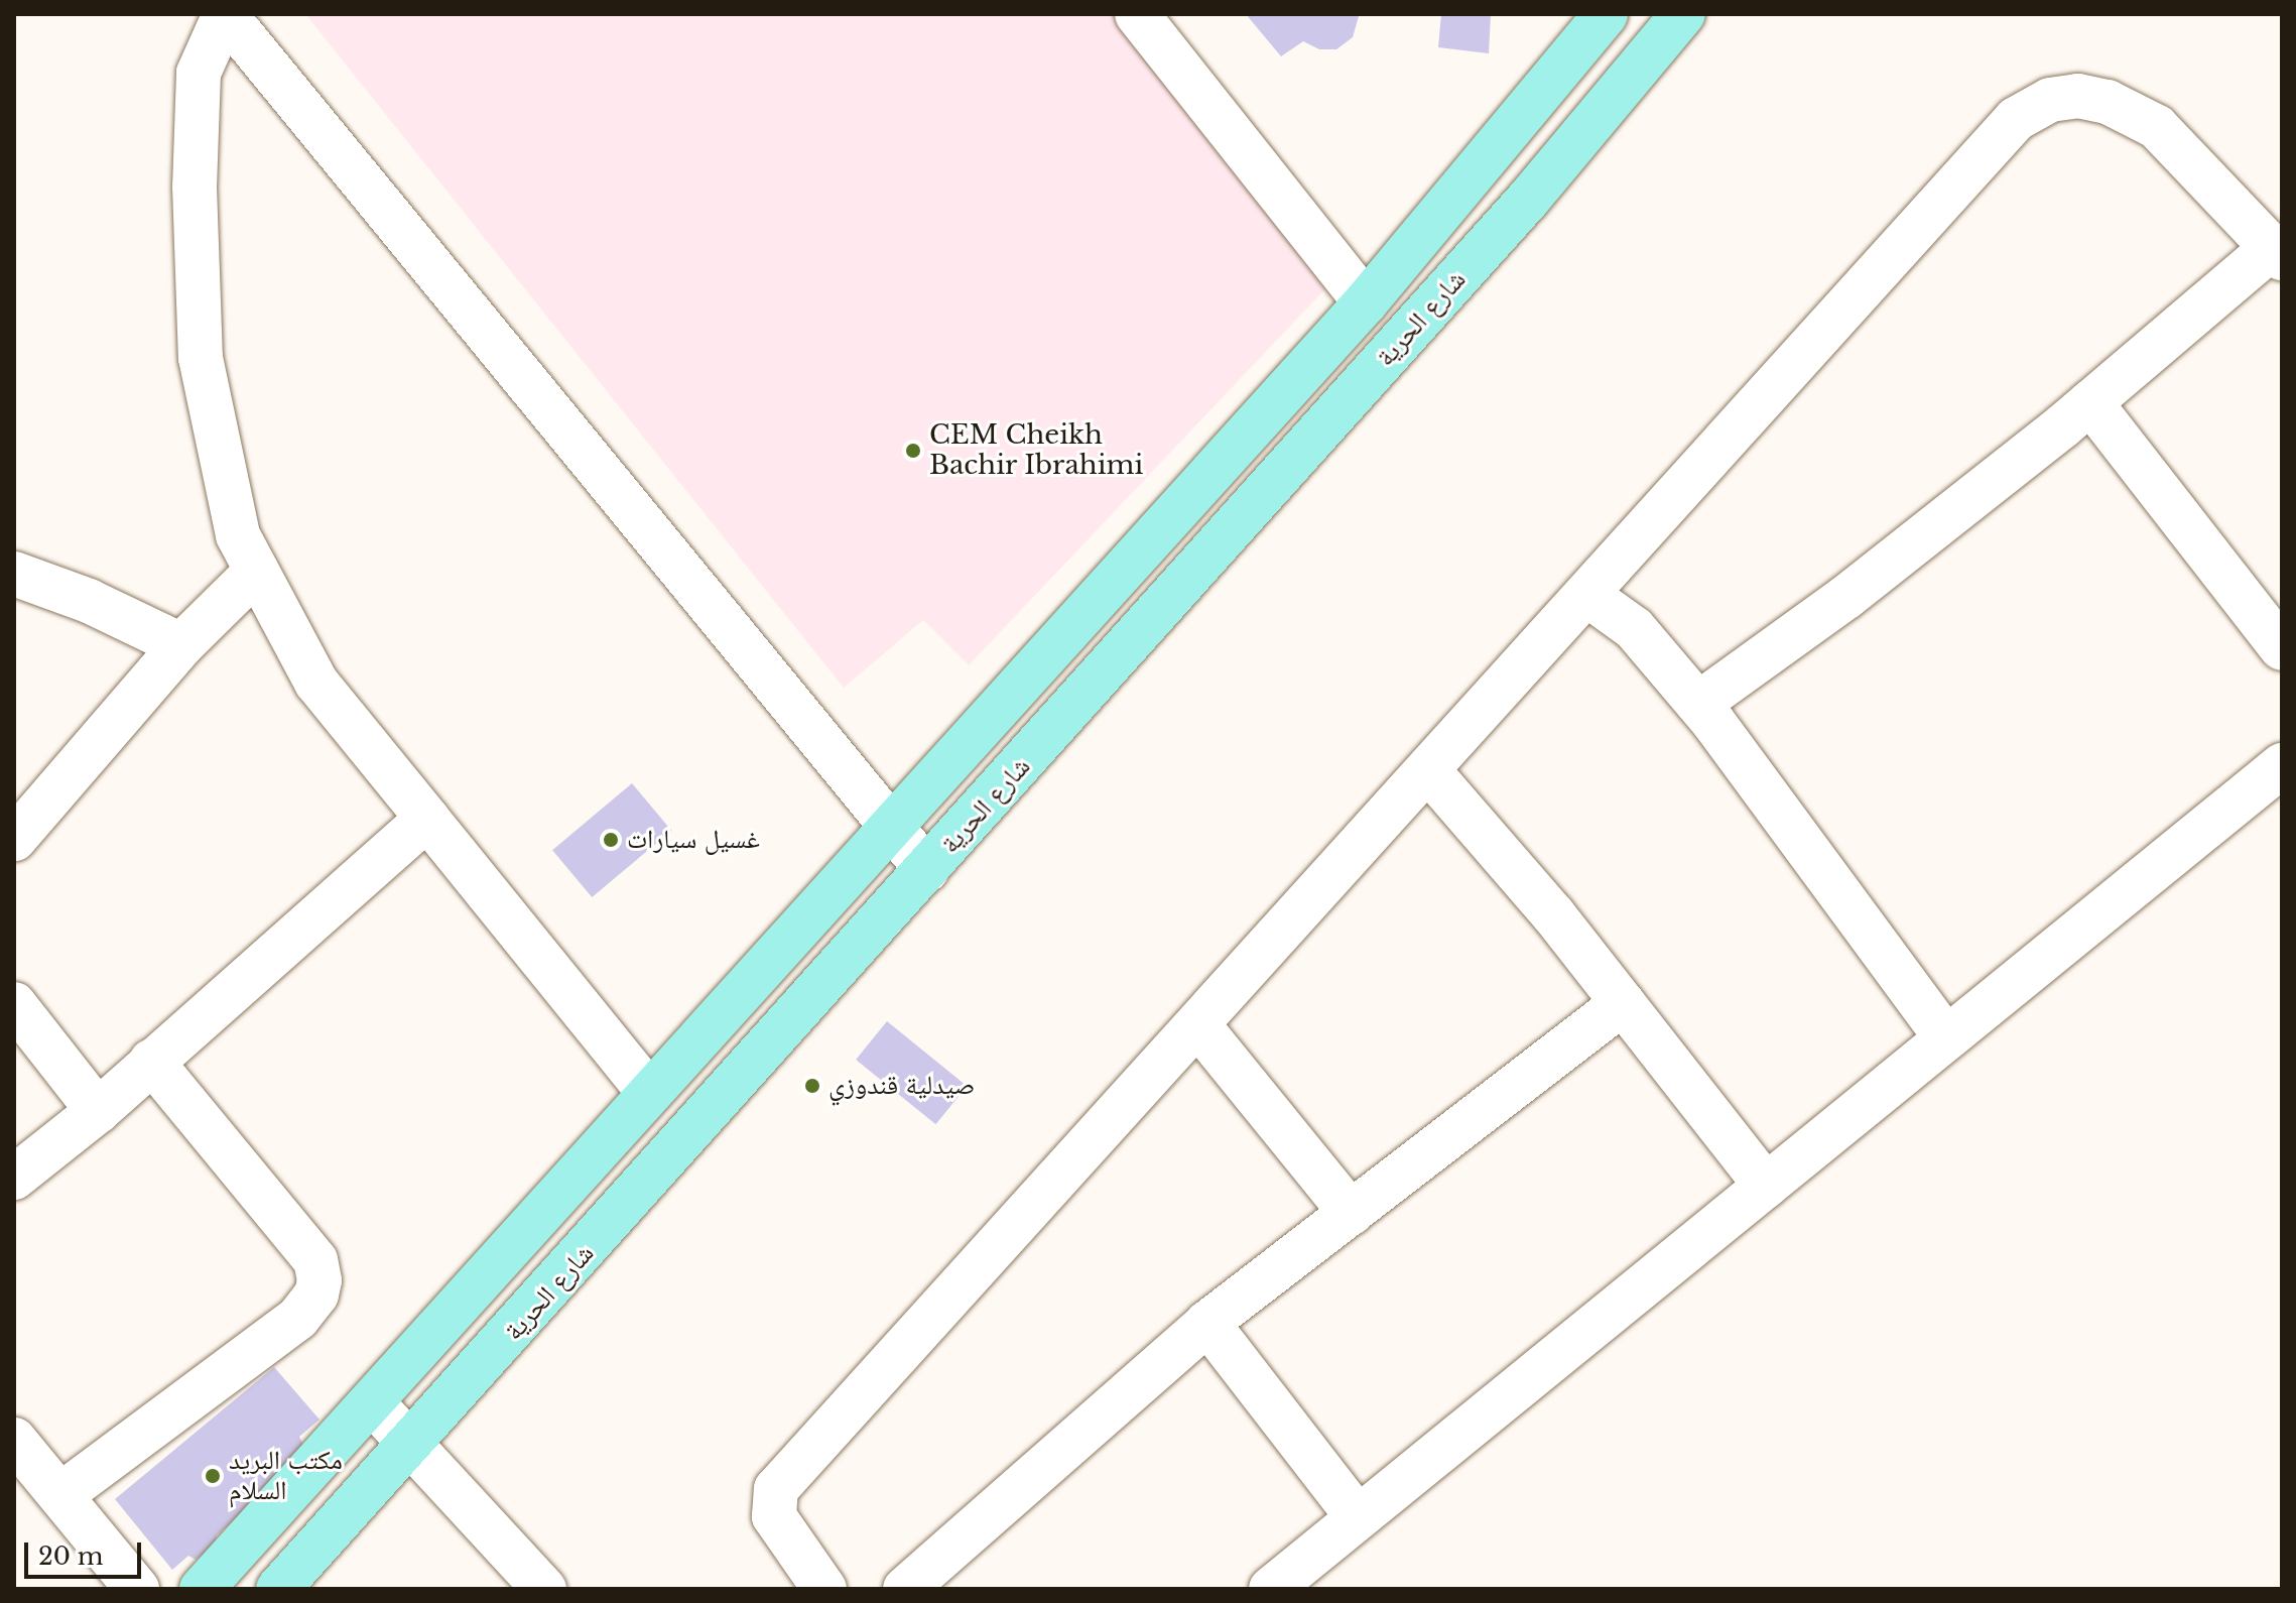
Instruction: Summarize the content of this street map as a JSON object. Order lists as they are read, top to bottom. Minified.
{"streets":{"main road":["شارع الحرية"]},"places":["CEM Cheikh Bachir Ibrahimi","غسيل سيارات","صيدلية قندوزي","مكتب البريد السلام"],"scale_bar":"20 m"}
